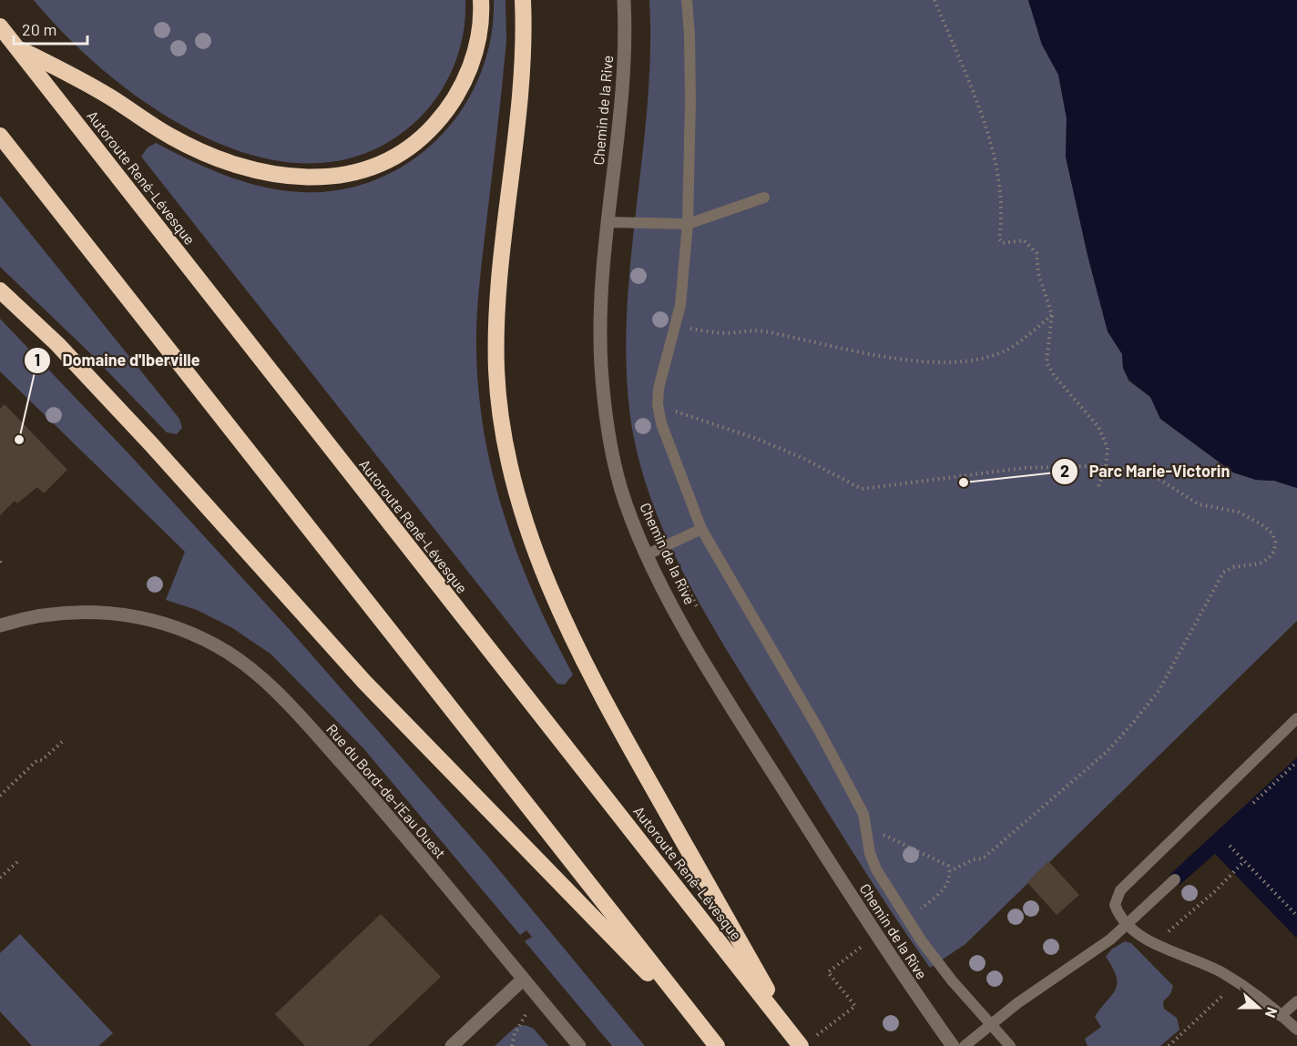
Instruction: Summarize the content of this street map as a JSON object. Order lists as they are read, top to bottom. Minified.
{"streets":{"highway":["Autoroute René-Lévesque"],"street":["Chemin de la Rive","Rue du Bord-de-l'Eau Ouest"]},"places":["Domaine d'Iberville","Parc Marie-Victorin"],"scale_bar":"20 m","north":"right"}
